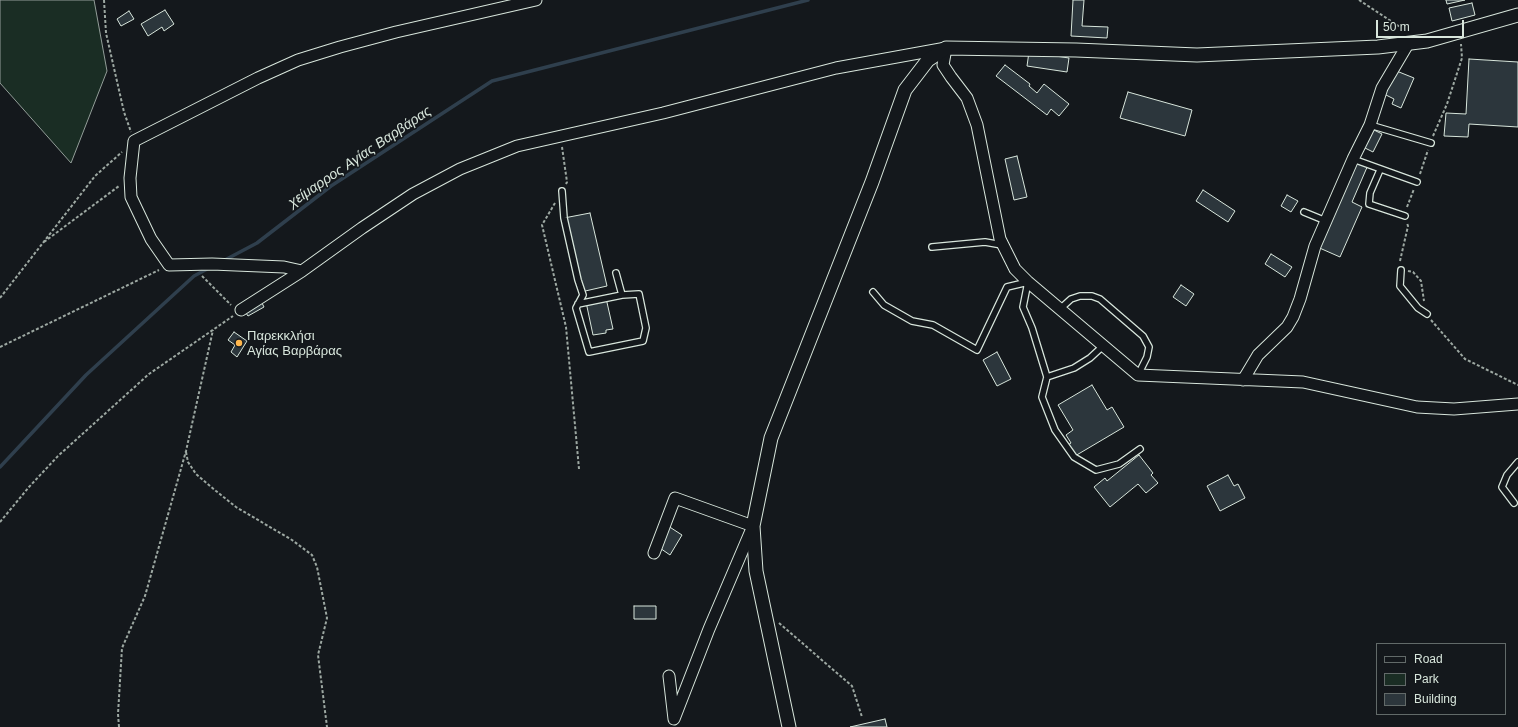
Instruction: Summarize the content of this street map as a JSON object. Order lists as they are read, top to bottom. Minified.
{"water":["χείμαρρος Αγίας Βαρβάρας"],"places":["Παρεκκλήσι Αγίας Βαρβάρας"],"legend":["Road","Park","Building"],"scale_bar":"50 m"}
